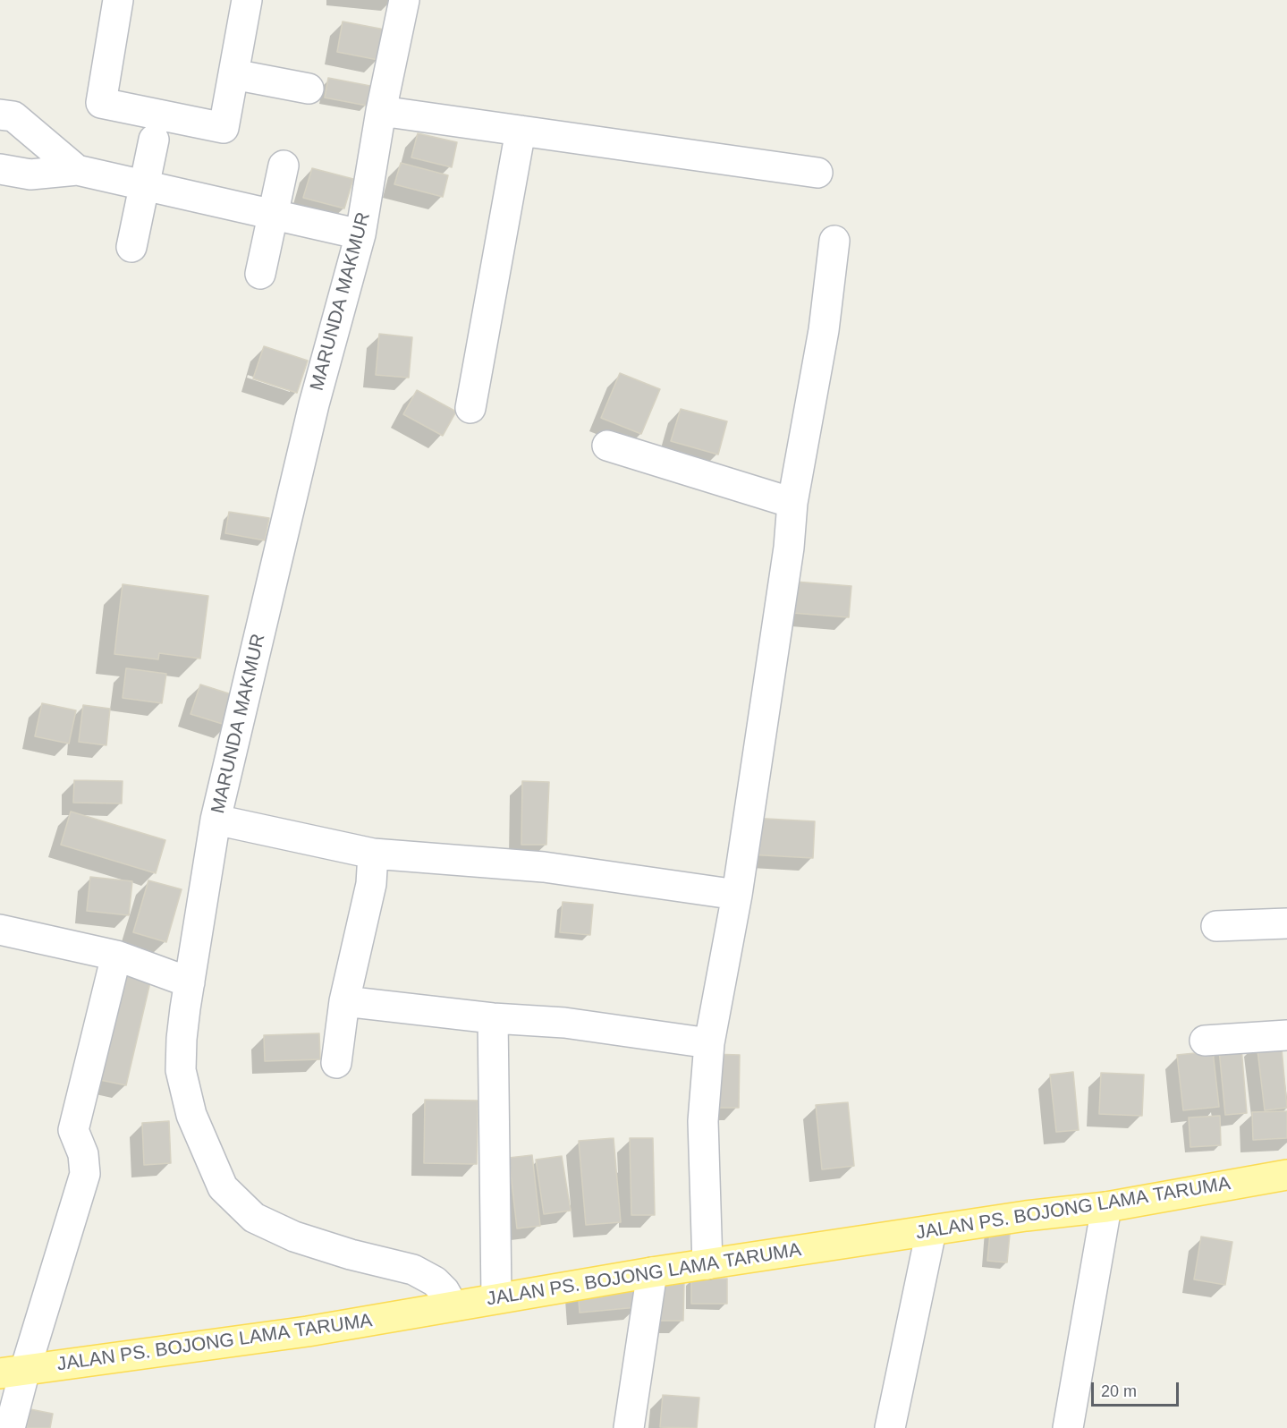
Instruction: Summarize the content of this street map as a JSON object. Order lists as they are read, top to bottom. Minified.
{"streets":{"main road":["JALAN PS. BOJONG LAMA TARUMA"],"street":["MARUNDA MAKMUR"]},"crossings":[["MARUNDA MAKMUR","JALAN PS. BOJONG LAMA TARUMA"]],"scale_bar":"20 m"}
